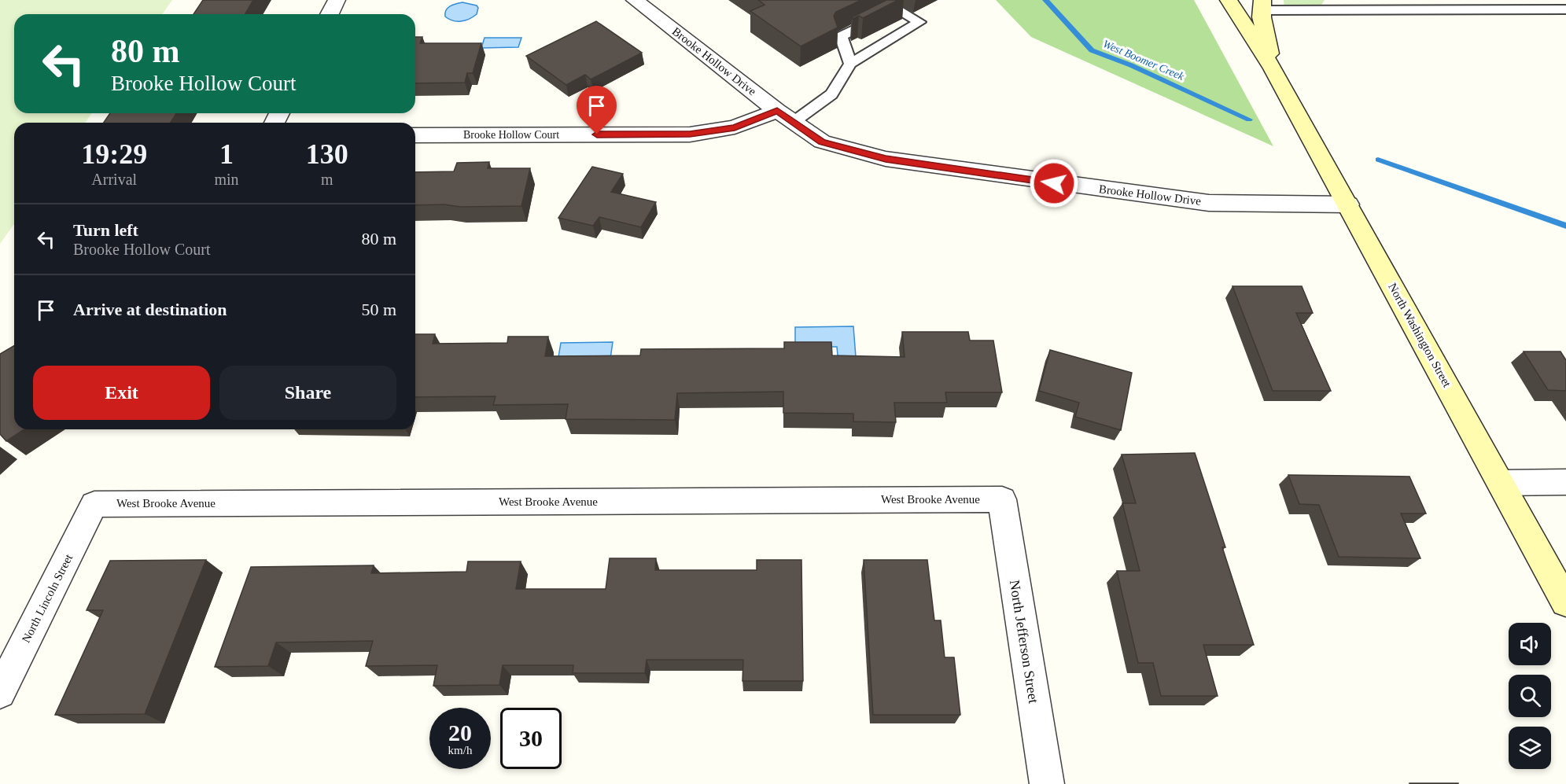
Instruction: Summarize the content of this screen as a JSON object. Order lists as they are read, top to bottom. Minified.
{"streets":{"main road":["North Washington Street"],"street":["Brooke Hollow Drive","Brooke Hollow Court","West Brooke Avenue","North Lincoln Street","North Jefferson Street"]},"crossings":[["Brooke Hollow Drive","Brooke Hollow Court"],["Brooke Hollow Drive","North Washington Street"],["West Brooke Avenue","North Lincoln Street"],["West Brooke Avenue","North Jefferson Street"]],"water":["West Boomer Creek"],"page":{"turn":["80 m","Brooke Hollow Court"],"eta":["19:29","Arrival","1","min","130","m"],"list":[{"name":"Turn left","note":"Brooke Hollow Court","value":"80 m"},{"name":"Arrive at destination","value":"50 m"}],"buttons":["Exit","Share"],"speed":"20 km/h","limit":"30"}}
